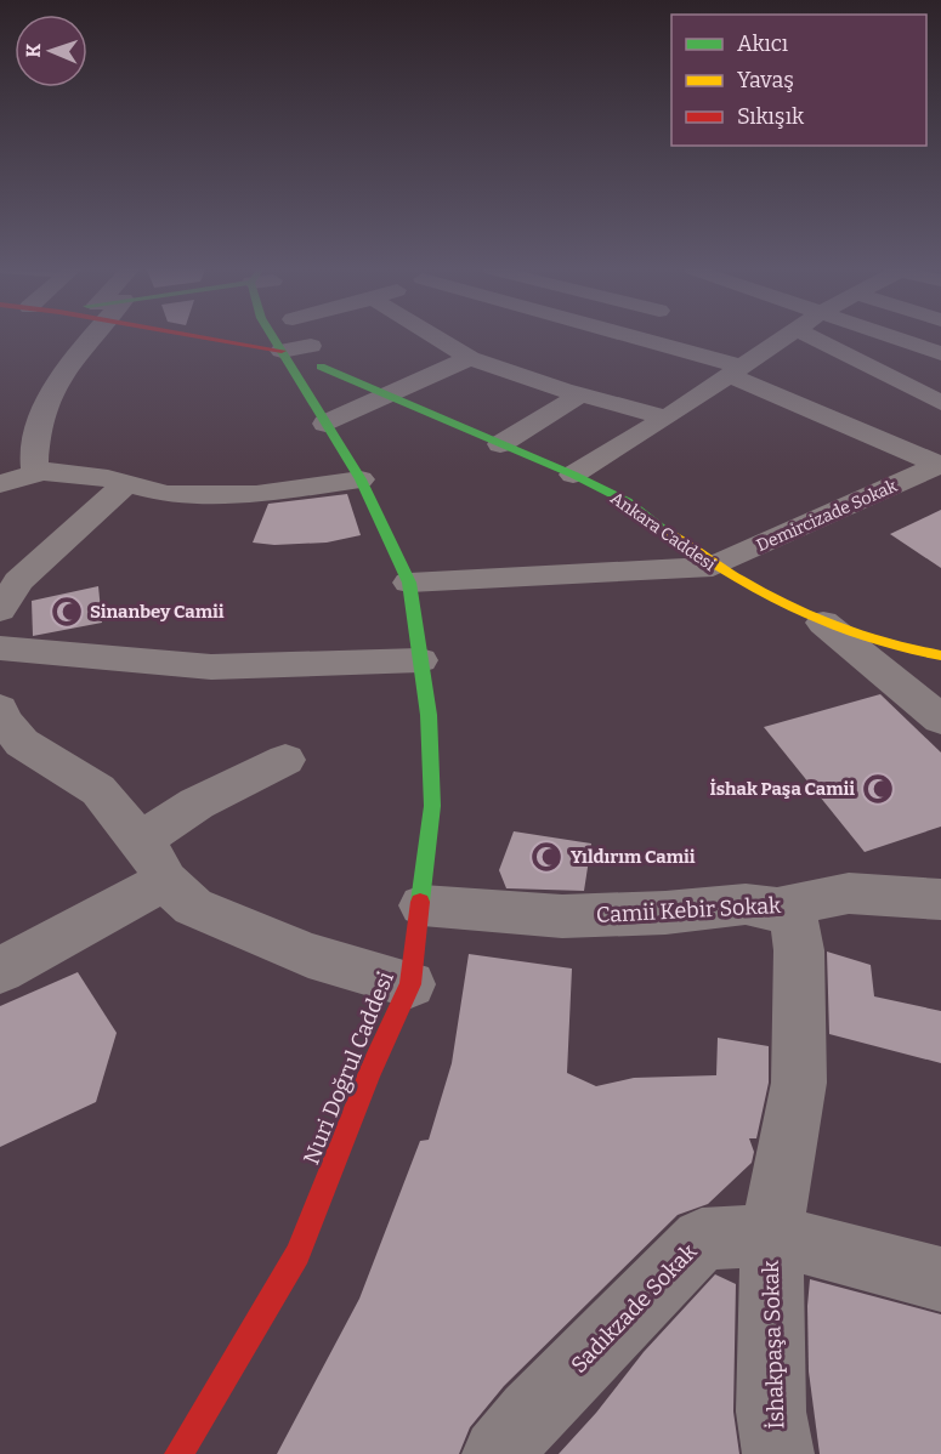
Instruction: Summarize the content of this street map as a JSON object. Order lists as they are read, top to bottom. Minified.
{"streets":{"main road":["Ankara Caddesi","Nuri Doğrul Caddesi"],"street":["Demircizade Sokak","Camii Kebir Sokak","Sadıkzade Sokak","İshakpaşa Sokak"]},"crossings":[["Demircizade Sokak","Ankara Caddesi"],["Ankara Caddesi","Nuri Doğrul Caddesi"],["Camii Kebir Sokak","Nuri Doğrul Caddesi"],["Sadıkzade Sokak","İshakpaşa Sokak"]],"places":{"mosque":["Sinanbey Camii","İshak Paşa Camii","Yıldırım Camii"]},"legend":["Akıcı","Yavaş","Sıkışık"],"north":"left"}
